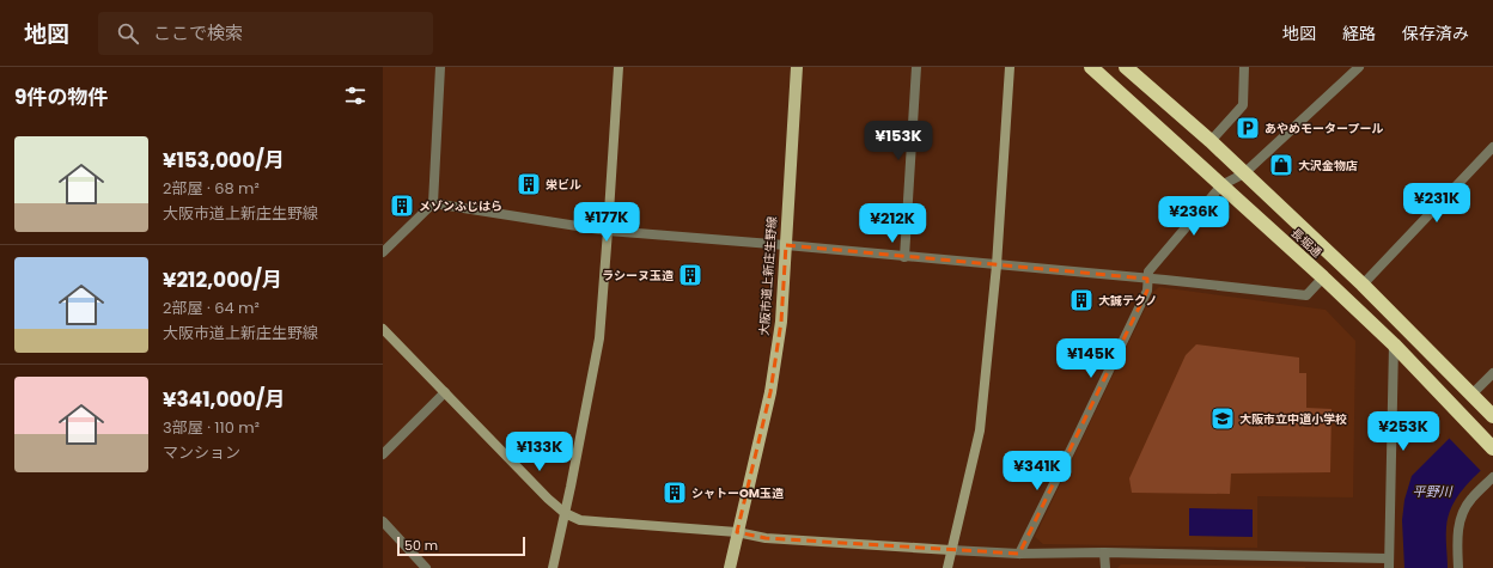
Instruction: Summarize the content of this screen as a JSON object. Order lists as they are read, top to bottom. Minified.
{"streets":{"highway":["長堀通"],"main road":["大阪市道上新庄生野線"]},"water":["平野川"],"places":{"parking":["あやめモータープール"],"shop":["大沢金物店"],"building":["栄ビル","メゾンふじはら","ラシーヌ玉造","大誠テクノ","シャトーOM玉造"],"school or university":["大阪市立中道小学校"]},"scale_bar":"50 m","page":{"header":"地図","search":"ここで検索","nav":["地図","経路","保存済み"],"heading":"9件の物件","price":["¥153K","¥231K","¥236K","¥177K","¥212K","¥145K","¥253K","¥133K","¥341K"],"list":[{"name":"¥153,000/月","note":"2部屋 · 68 m² · 大阪市道上新庄生野線"},{"name":"¥212,000/月","note":"2部屋 · 64 m² · 大阪市道上新庄生野線"},{"name":"¥341,000/月","note":"3部屋 · 110 m² · マンション"}],"scale":"50 m"}}
